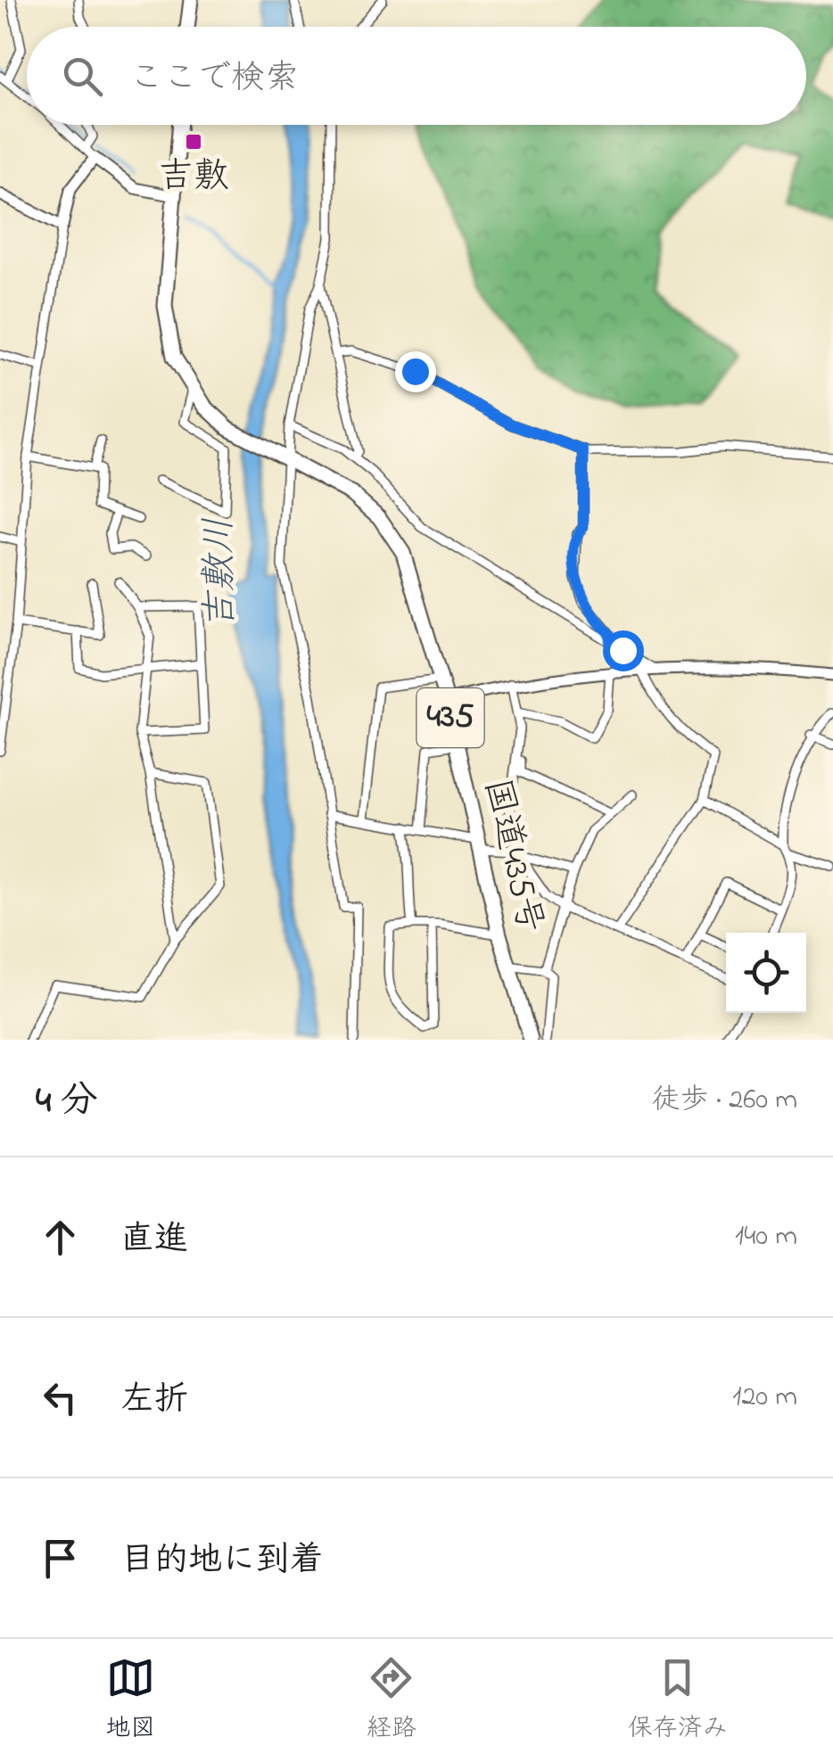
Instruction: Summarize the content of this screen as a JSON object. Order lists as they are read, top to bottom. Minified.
{"streets":{"highway":["435","国道435号"]},"water":["吉敷川"],"places":{"transit":["吉敷"]},"page":{"search":"ここで検索","heading":["4 分","徒歩 · 260 m"],"list":[["直進","140 m"],["左折","120 m"],"目的地に到着"],"nav":["地図","経路","保存済み"]}}
